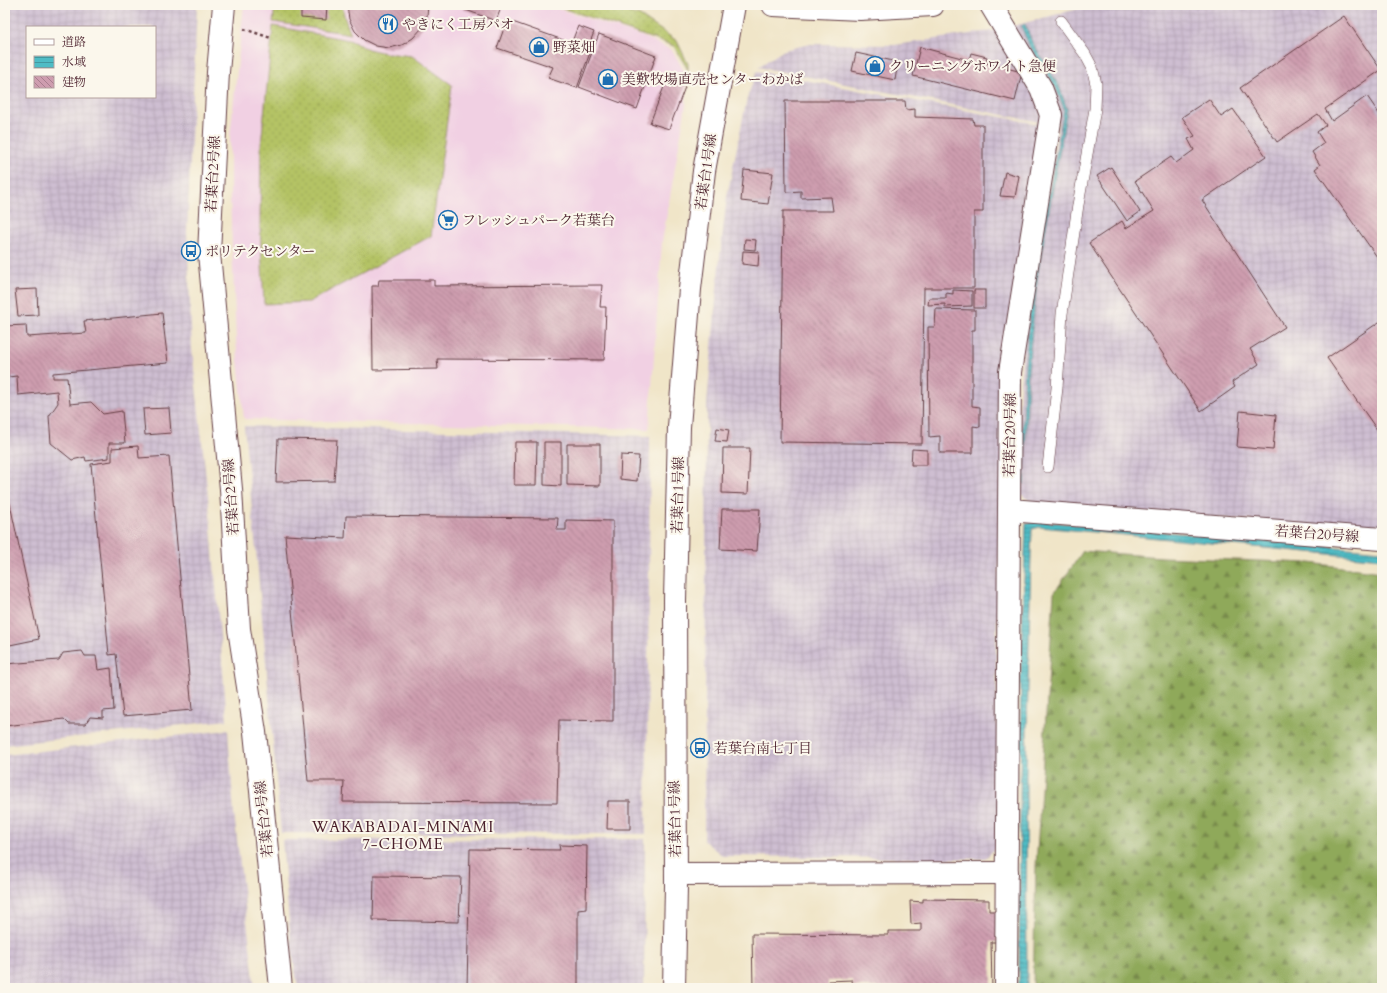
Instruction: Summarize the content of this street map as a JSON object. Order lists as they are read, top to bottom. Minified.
{"streets":{"street":["若葉台1号線","若葉台2号線","若葉台20号線"]},"districts":["WAKABADAI-MINAMI 7-CHOME"],"places":{"restaurant":["やきにく工房パオ"],"shop":["野菜畑","クリーニングホワイト急便","美歎牧場直売センターわかば"],"supermarket":["フレッシュパーク若葉台"],"bus stop":["ポリテクセンター","若葉台南七丁目"]},"legend":["道路","水域","建物"]}
